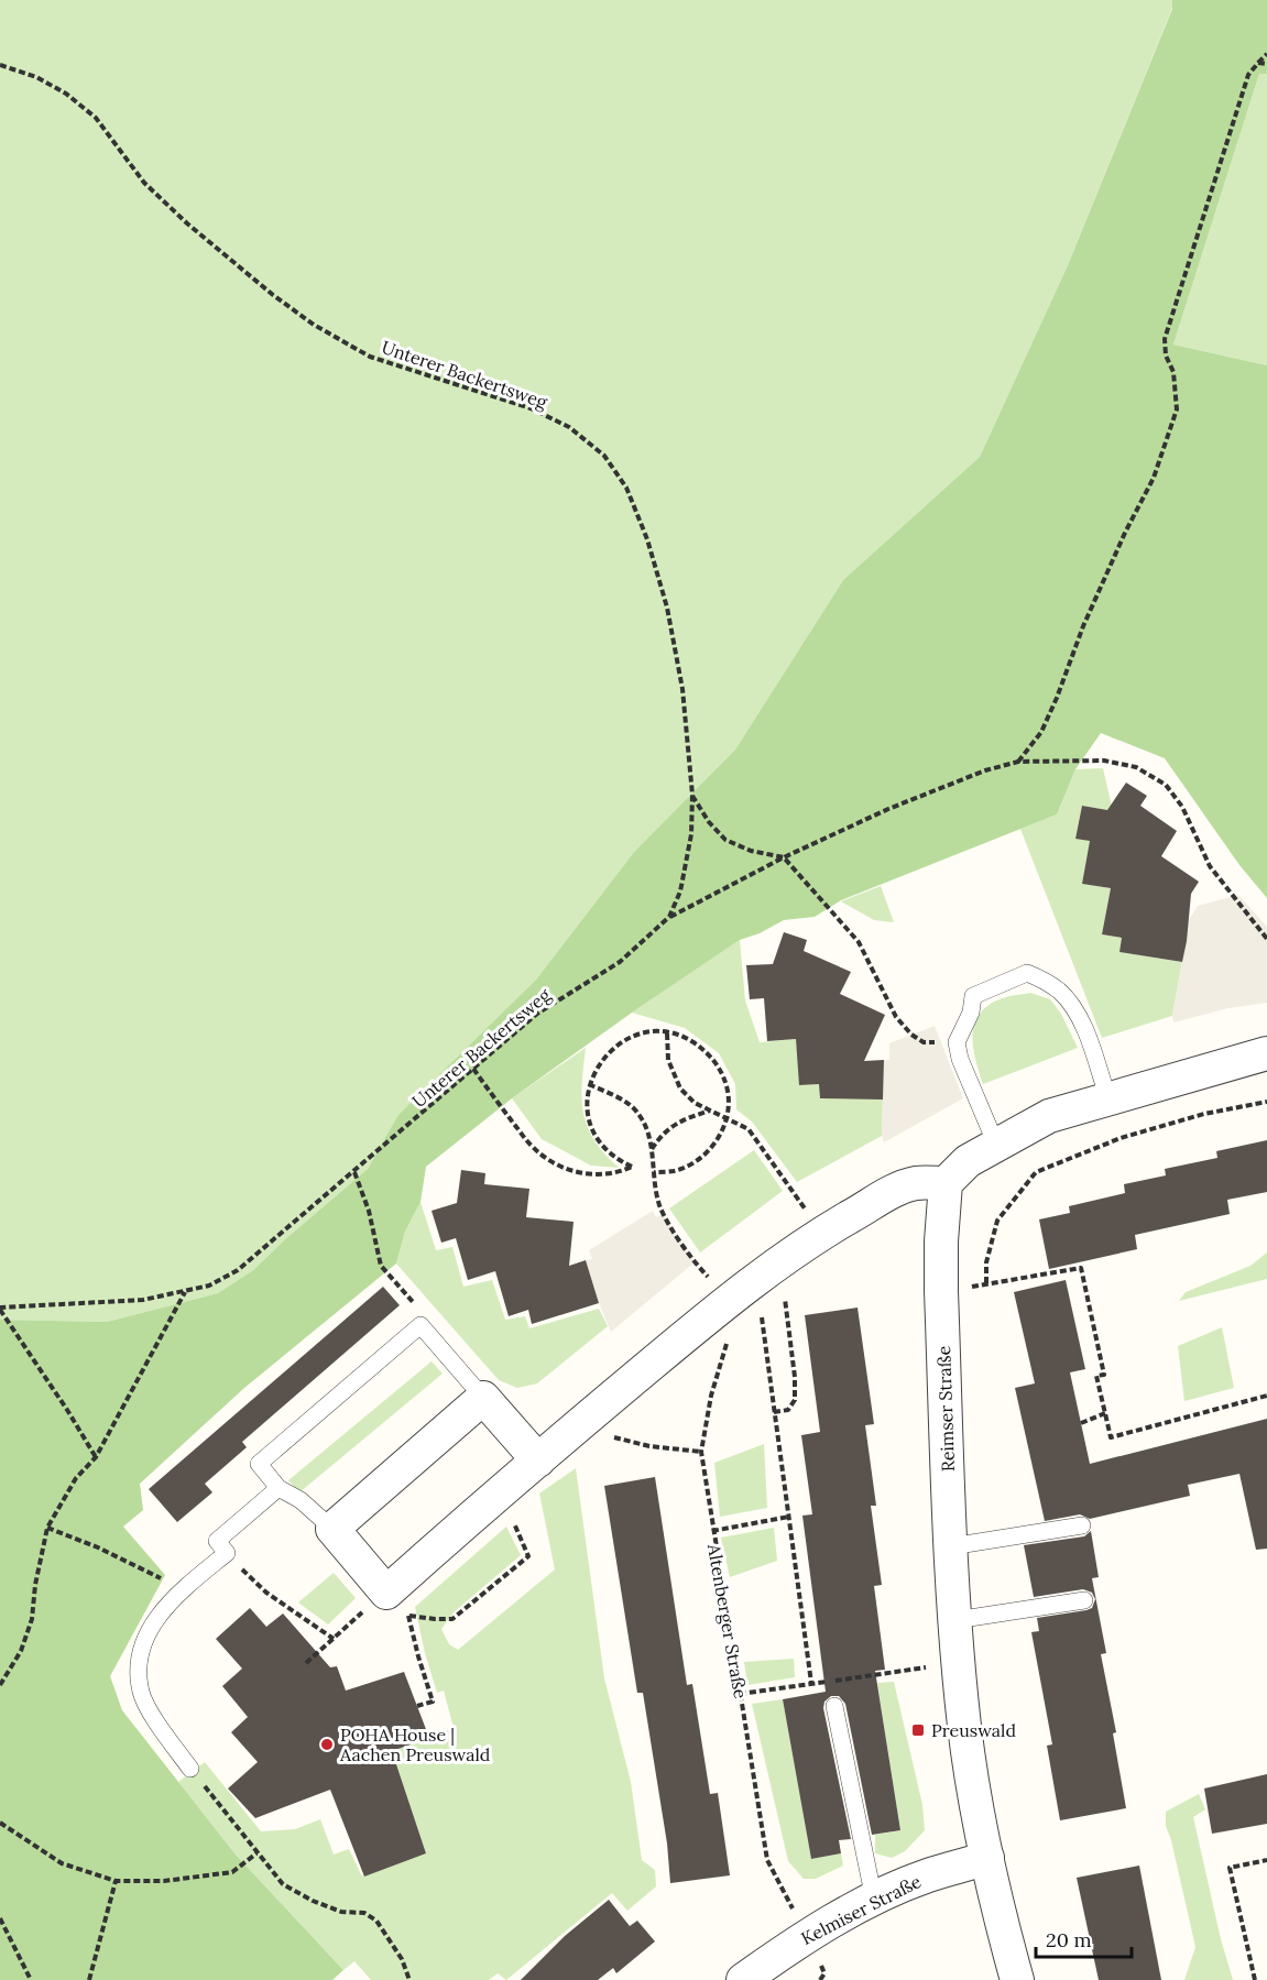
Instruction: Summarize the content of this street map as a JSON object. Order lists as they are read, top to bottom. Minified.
{"streets":{"street":["Reimser Straße","Kelmiser Straße"],"path":["Unterer Backertsweg","Altenberger Straße"]},"crossings":[["Reimser Straße","Kelmiser Straße"],["Altenberger Straße","Kelmiser Straße"]],"places":{"transit":["Preuswald"],"other":["POHA House | Aachen Preuswald"]},"scale_bar":"20 m"}
